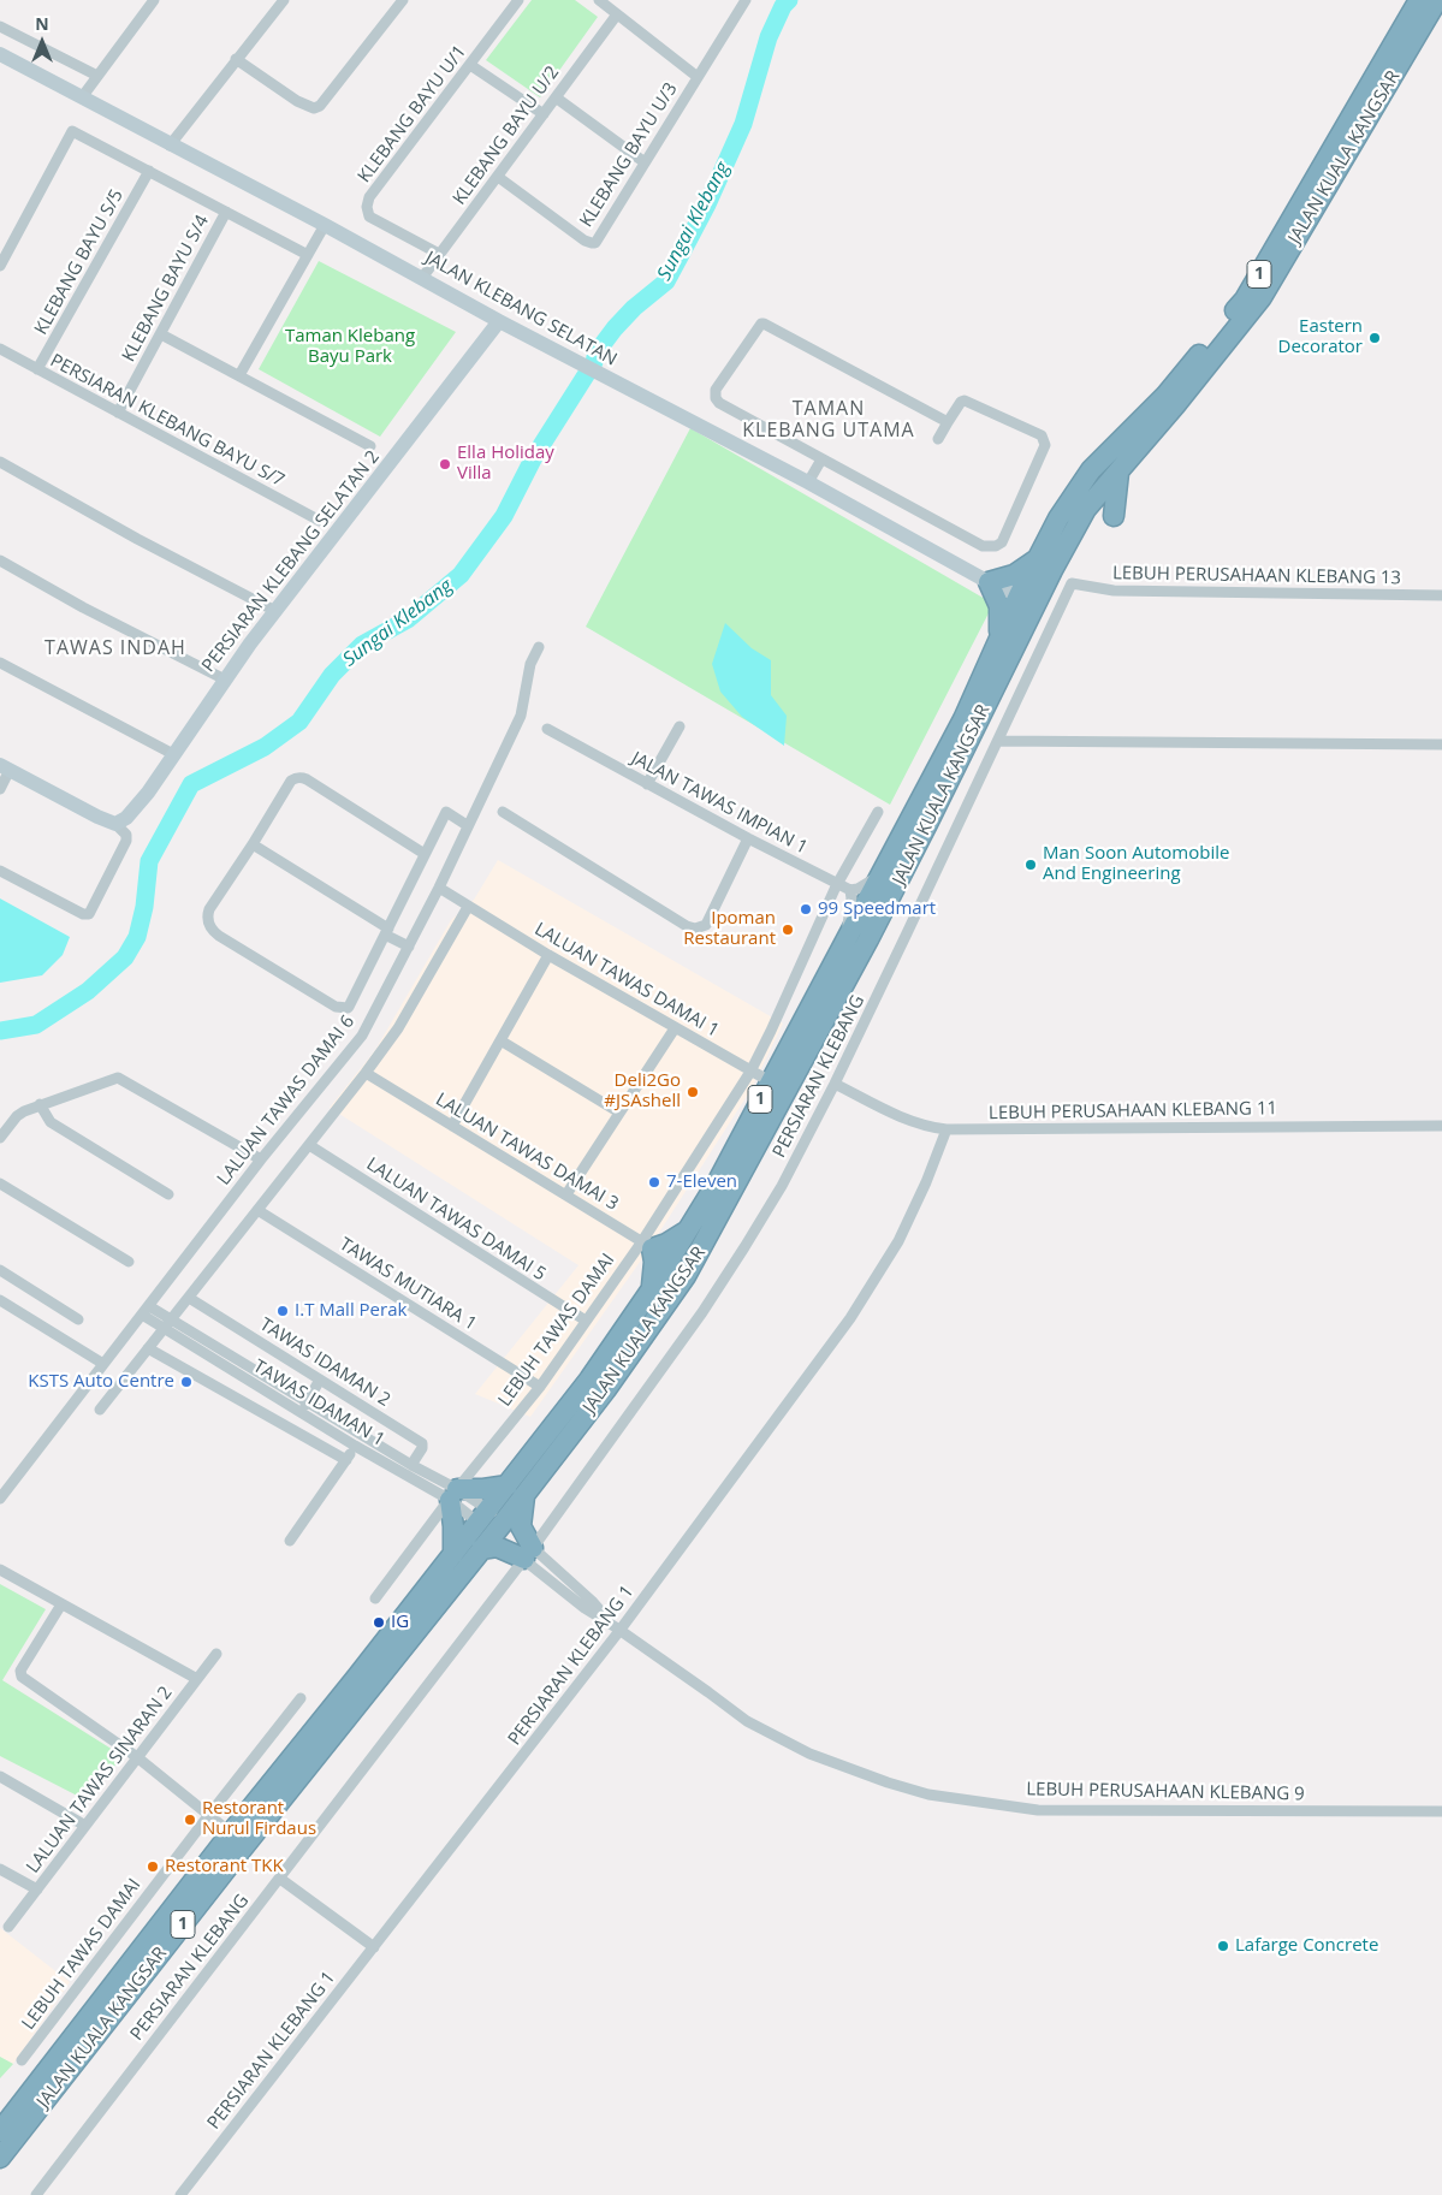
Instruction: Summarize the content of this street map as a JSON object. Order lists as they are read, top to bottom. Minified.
{"streets":{"highway":["JALAN KUALA KANGSAR","1"],"street":["KLEBANG BAYU U/1","KLEBANG BAYU U/2","KLEBANG BAYU U/3","KLEBANG BAYU S/5","KLEBANG BAYU S/4","JALAN KLEBANG SELATAN","PERSIARAN KLEBANG BAYU S/7","PERSIARAN KLEBANG SELATAN 2","LEBUH PERUSAHAAN KLEBANG 13","JALAN TAWAS IMPIAN 1","LALUAN TAWAS DAMAI 1","PERSIARAN KLEBANG","LALUAN TAWAS DAMAI 6","LEBUH PERUSAHAAN KLEBANG 11","LALUAN TAWAS DAMAI 3","LALUAN TAWAS DAMAI 5","TAWAS MUTIARA 1","LEBUH TAWAS DAMAI","TAWAS IDAMAN 2","TAWAS IDAMAN 1","PERSIARAN KLEBANG 1","LALUAN TAWAS SINARAN 2","LEBUH PERUSAHAAN KLEBANG 9"]},"crossings":[["KLEBANG BAYU U/1","KLEBANG BAYU U/2"],["KLEBANG BAYU U/2","KLEBANG BAYU U/3"],["KLEBANG BAYU U/2","JALAN KLEBANG SELATAN"],["JALAN KUALA KANGSAR","JALAN KLEBANG SELATAN"],["JALAN KUALA KANGSAR","LALUAN TAWAS DAMAI 1"],["JALAN KUALA KANGSAR","LALUAN TAWAS DAMAI 3"],["JALAN KUALA KANGSAR","TAWAS IDAMAN 1"],["JALAN KUALA KANGSAR","LEBUH PERUSAHAAN KLEBANG 9"],["KLEBANG BAYU S/5","PERSIARAN KLEBANG BAYU S/7"],["KLEBANG BAYU S/4","PERSIARAN KLEBANG BAYU S/7"],["JALAN KLEBANG SELATAN","PERSIARAN KLEBANG SELATAN 2"],["LEBUH PERUSAHAAN KLEBANG 13","PERSIARAN KLEBANG"],["JALAN TAWAS IMPIAN 1","LEBUH TAWAS DAMAI"],["LALUAN TAWAS DAMAI 1","LALUAN TAWAS DAMAI 6"],["LALUAN TAWAS DAMAI 1","LEBUH TAWAS DAMAI"],["PERSIARAN KLEBANG","LEBUH PERUSAHAAN KLEBANG 11"],["PERSIARAN KLEBANG","LEBUH PERUSAHAAN KLEBANG 9"],["LALUAN TAWAS DAMAI 6","TAWAS IDAMAN 1"],["LEBUH PERUSAHAAN KLEBANG 11","PERSIARAN KLEBANG 1"],["LALUAN TAWAS DAMAI 3","LEBUH TAWAS DAMAI"],["LALUAN TAWAS DAMAI 5","LEBUH TAWAS DAMAI"],["TAWAS MUTIARA 1","LEBUH TAWAS DAMAI"],["LEBUH TAWAS DAMAI","TAWAS IDAMAN 1"],["TAWAS IDAMAN 2","TAWAS IDAMAN 1"],["TAWAS IDAMAN 1","LEBUH PERUSAHAAN KLEBANG 9"],["PERSIARAN KLEBANG 1","LEBUH PERUSAHAAN KLEBANG 9"]],"districts":["TAMAN KLEBANG UTAMA","TAWAS INDAH"],"water":["Sungai Klebang"],"parks":["Taman Klebang Bayu Park"],"places":["Eastern Decorator","Ella Holiday Villa","Man Soon Automobile And Engineering","99 Speedmart","Ipoman Restaurant","Deli2Go #JSAshell","7-Eleven","I.T Mall Perak","KSTS Auto Centre","IG","Restorant Nurul Firdaus","Restorant TKK","Lafarge Concrete"],"north":"top"}
